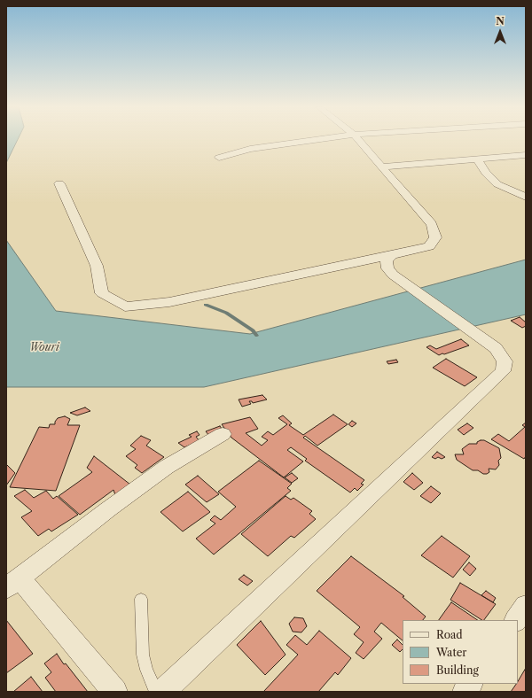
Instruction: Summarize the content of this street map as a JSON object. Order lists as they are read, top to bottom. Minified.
{"water":["Wouri"],"legend":["Road","Water","Building"],"north":"top"}
